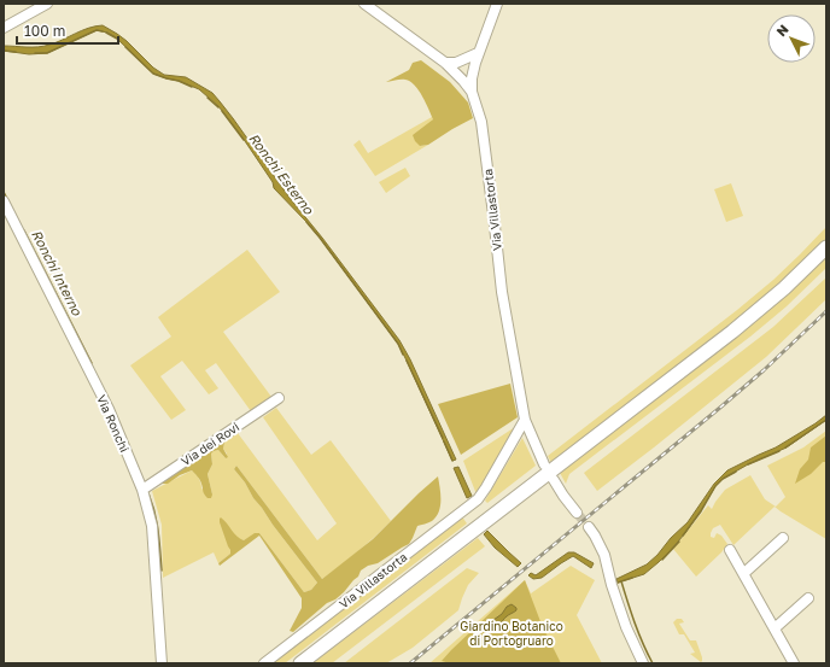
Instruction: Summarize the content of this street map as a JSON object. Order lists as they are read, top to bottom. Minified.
{"streets":{"street":["Via Villastorta","Via Ronchi","Via dei Rovi"]},"crossings":[["Via Ronchi","Via dei Rovi"]],"water":["Ronchi Esterno","Ronchi Interno"],"parks":["Giardino Botanico di Portogruaro"],"scale_bar":"100 m","north":"top left"}
